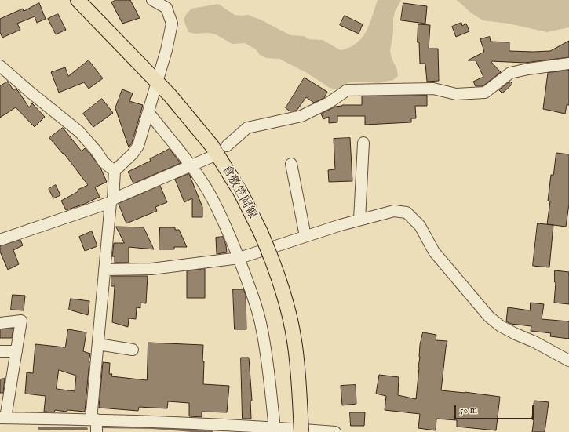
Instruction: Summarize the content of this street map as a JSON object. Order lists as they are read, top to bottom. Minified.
{"streets":{"main road":["倉敷笠岡線"]},"scale_bar":"50 m"}
